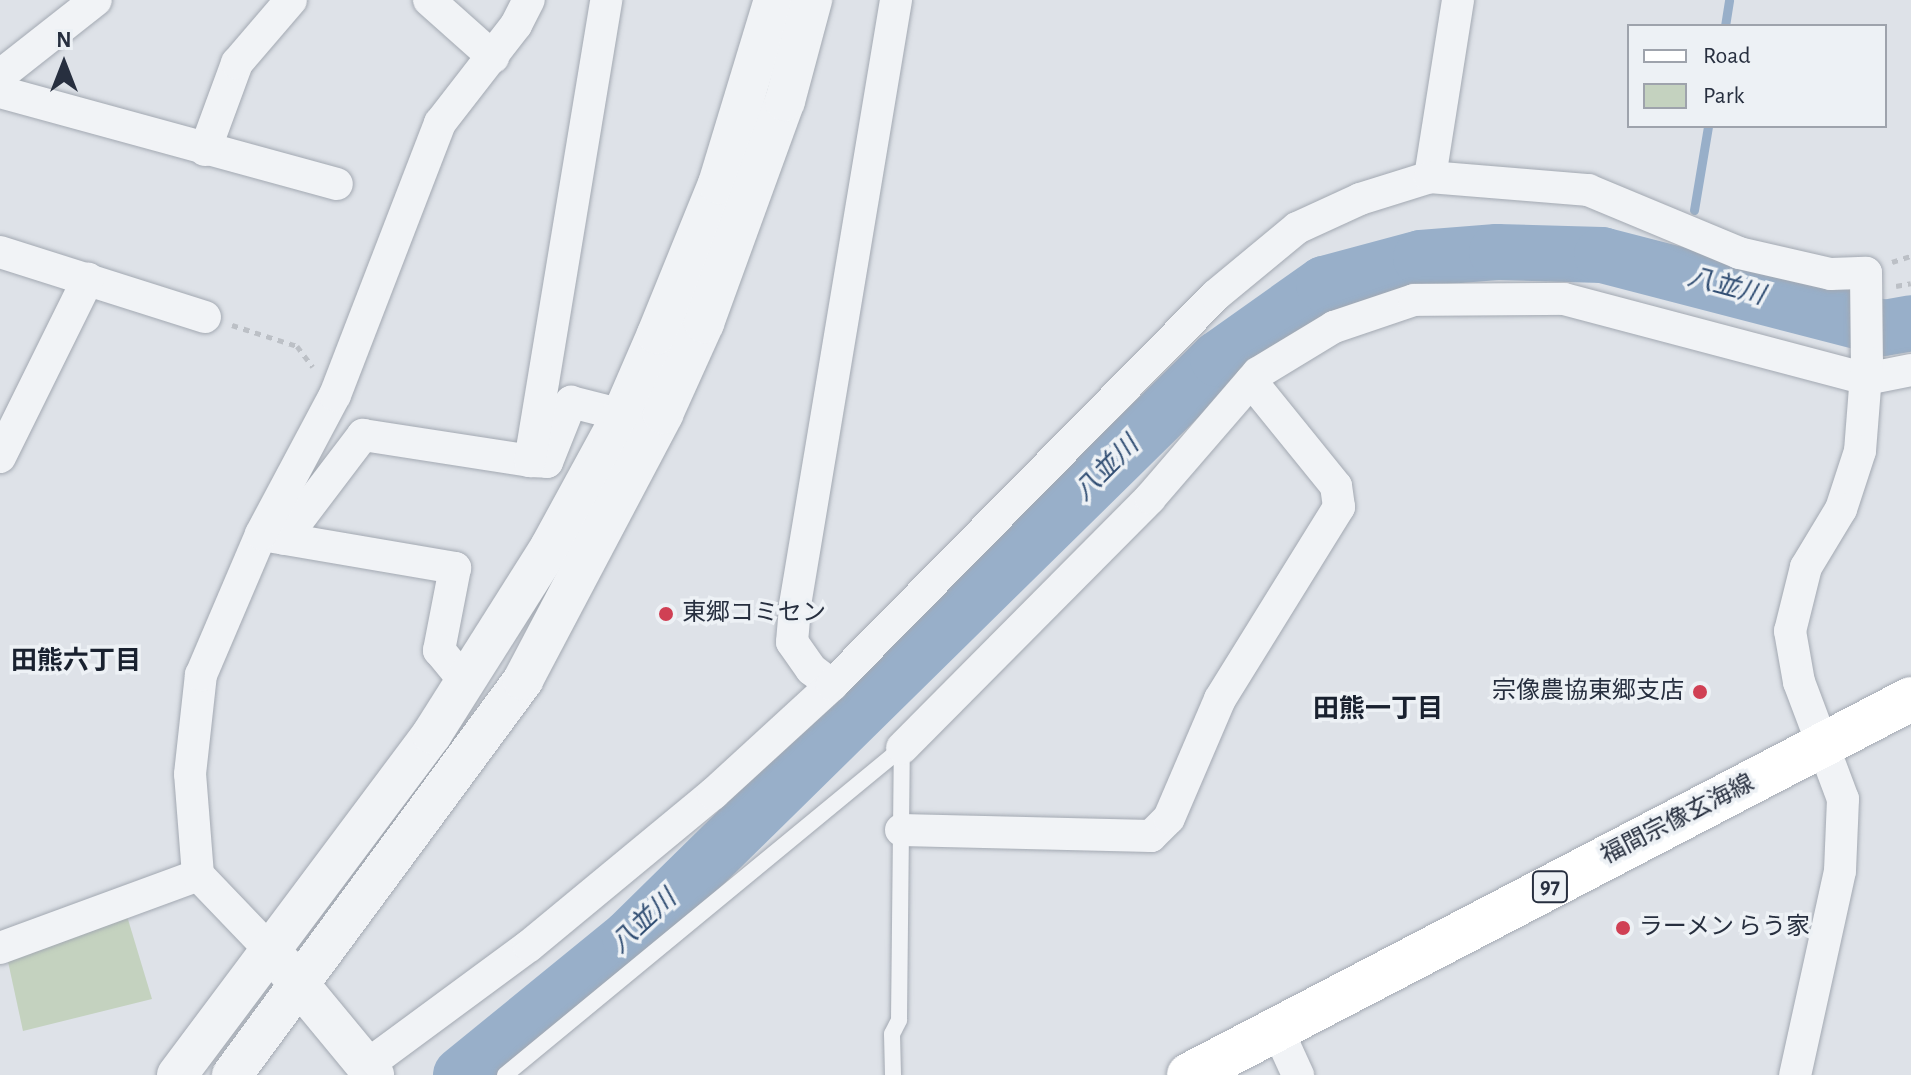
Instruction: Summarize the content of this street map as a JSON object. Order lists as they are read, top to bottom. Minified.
{"streets":{"main road":["福間宗像玄海線","97"]},"districts":["田熊六丁目","田熊一丁目"],"water":["八並川"],"places":["東郷コミセン","宗像農協東郷支店","ラーメン らう家"],"legend":["Road","Park"],"north":"top"}
